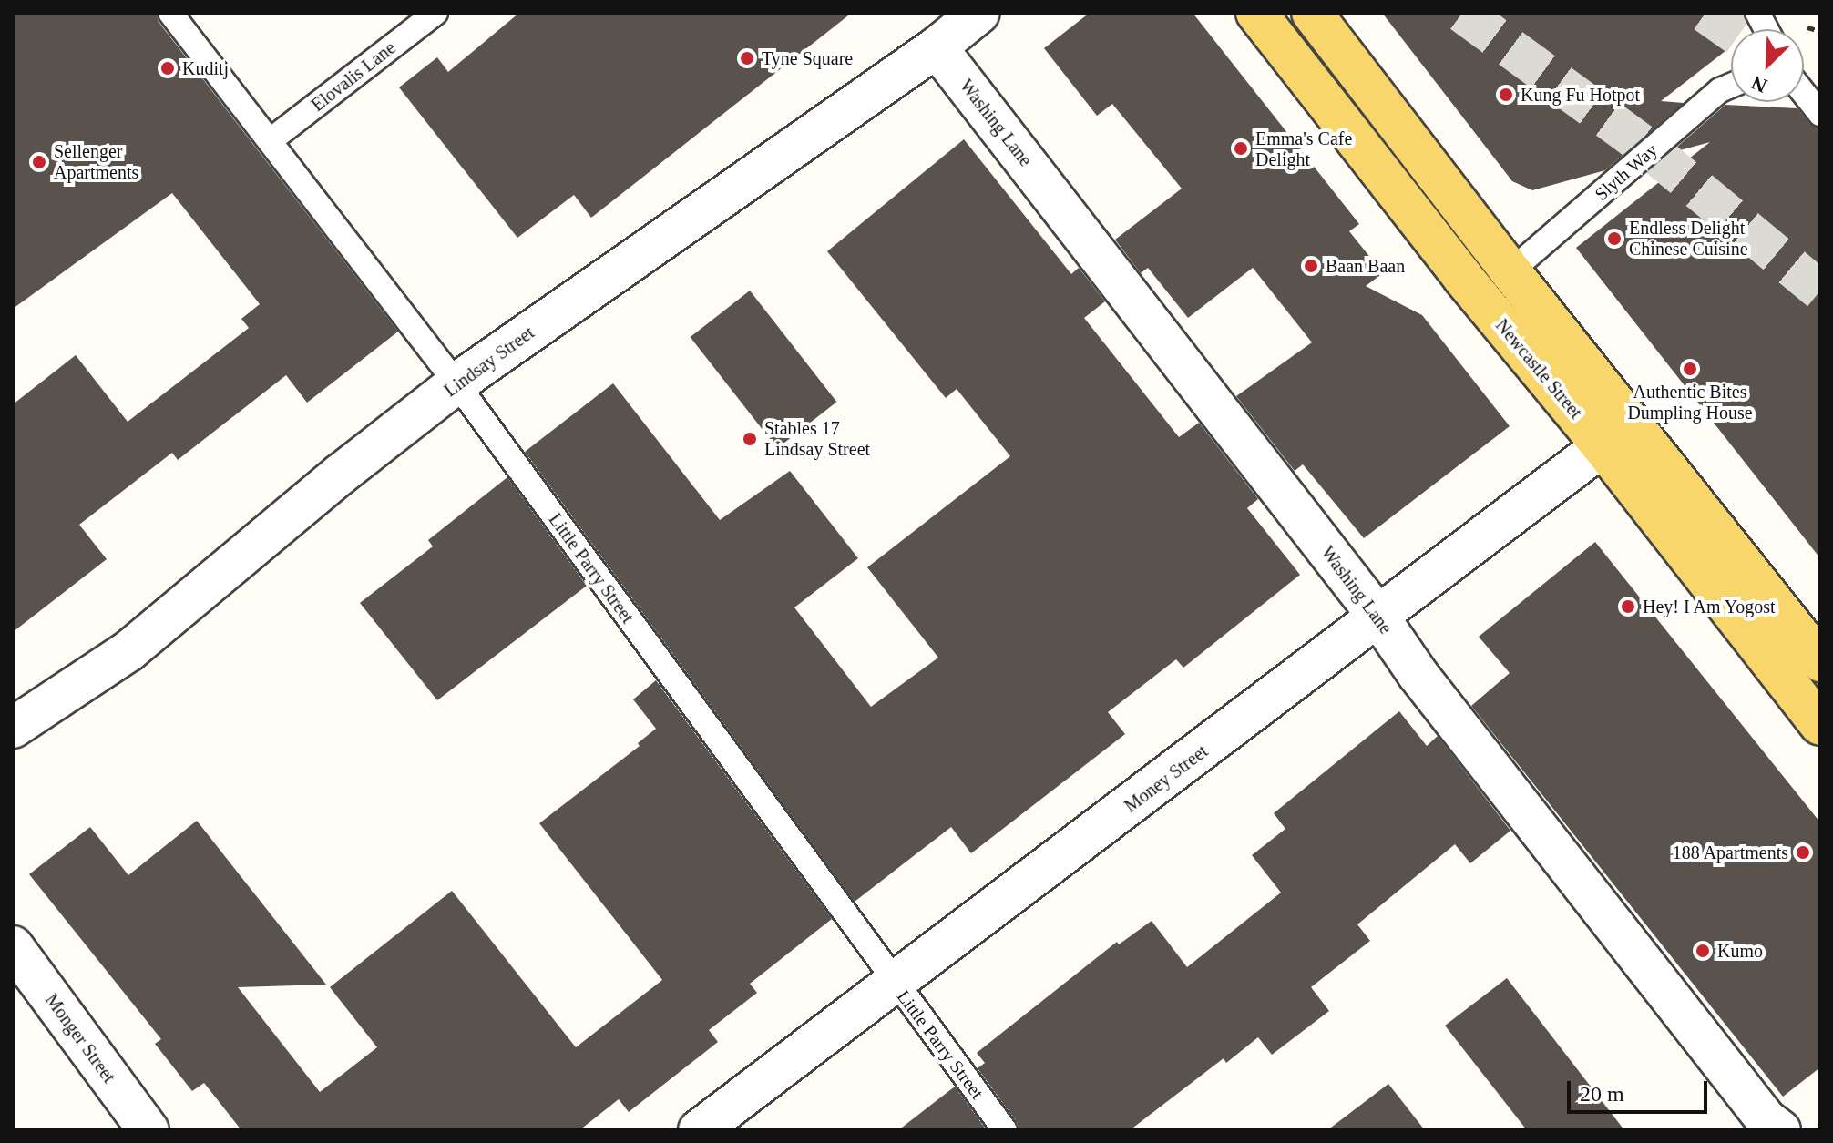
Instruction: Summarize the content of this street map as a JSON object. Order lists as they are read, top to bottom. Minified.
{"streets":{"main road":["Newcastle Street"],"street":["Washing Lane","Lindsay Street","Money Street","Monger Street"],"lane":["Elovalis Lane","Slyth Way","Little Parry Street"]},"crossings":[["Elovalis Lane","Little Parry Street"],["Washing Lane","Lindsay Street"],["Washing Lane","Money Street"],["Slyth Way","Newcastle Street"],["Lindsay Street","Little Parry Street"],["Newcastle Street","Money Street"],["Little Parry Street","Money Street"]],"places":["Tyne Square","Kuditj","Kung Fu Hotpot","Emma's Cafe Delight","Sellenger Apartments","Endless Delight Chinese Cuisine","Baan Baan","Authentic Bites Dumpling House","Stables 17 Lindsay Street","Hey! I Am Yogost","188 Apartments","Kumo"],"scale_bar":"20 m","north":"bottom left"}
